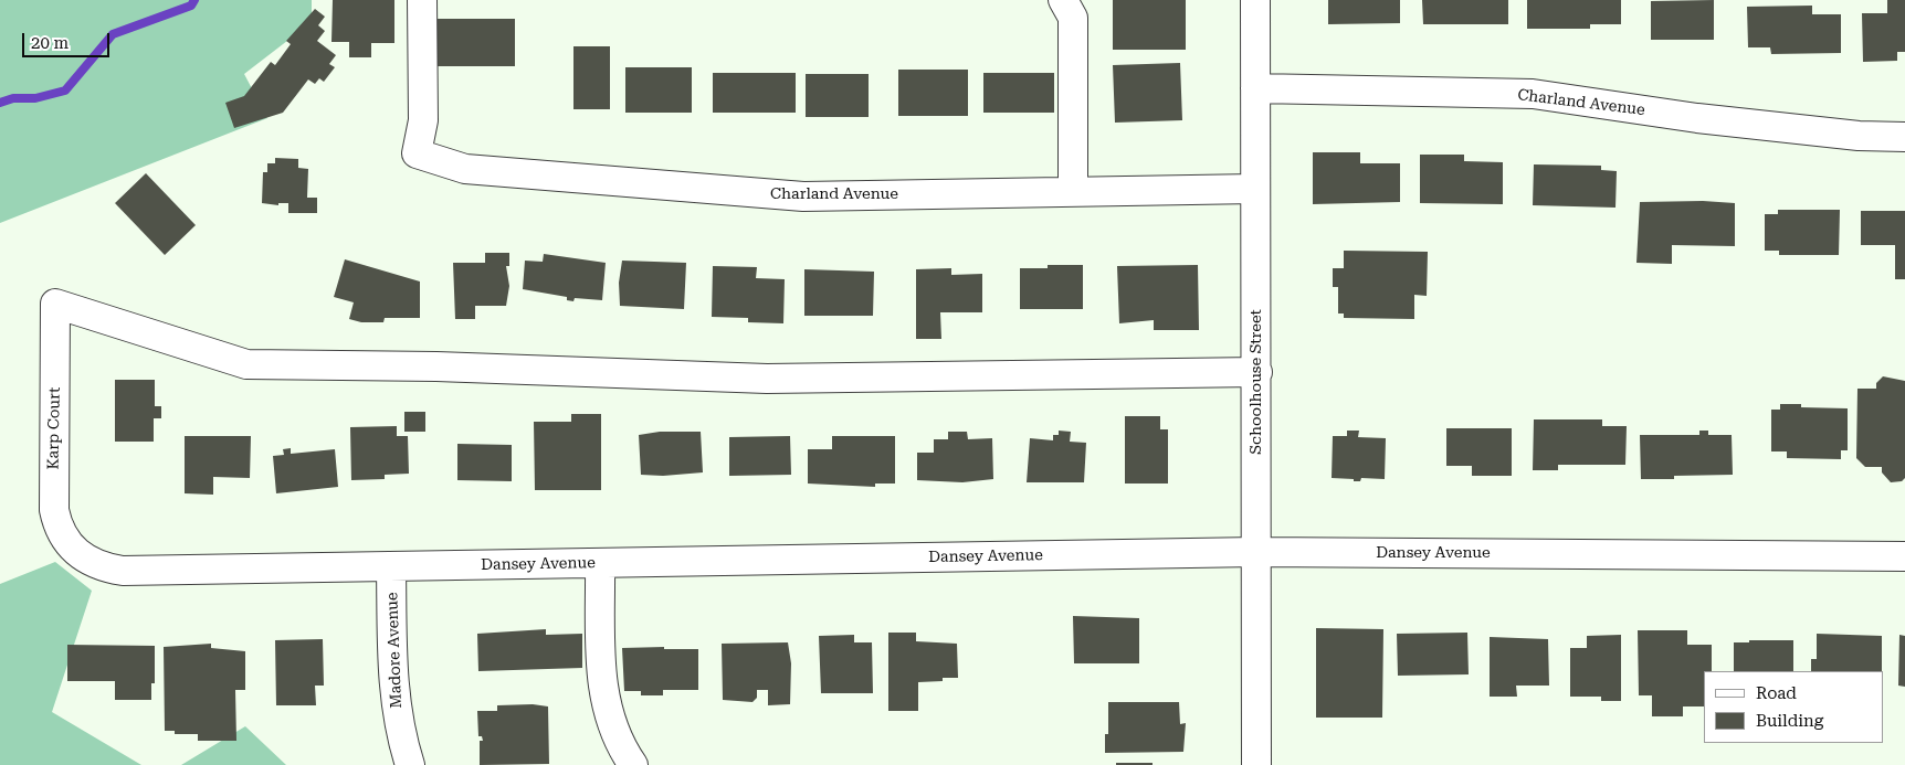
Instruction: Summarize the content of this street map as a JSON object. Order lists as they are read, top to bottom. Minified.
{"streets":{"street":["Charland Avenue","Schoolhouse Street","Karp Court","Dansey Avenue","Madore Avenue"]},"crossings":[["Charland Avenue","Schoolhouse Street"],["Schoolhouse Street","Karp Court"],["Schoolhouse Street","Dansey Avenue"],["Karp Court","Dansey Avenue"],["Dansey Avenue","Madore Avenue"]],"legend":["Road","Building"],"scale_bar":"20 m"}
